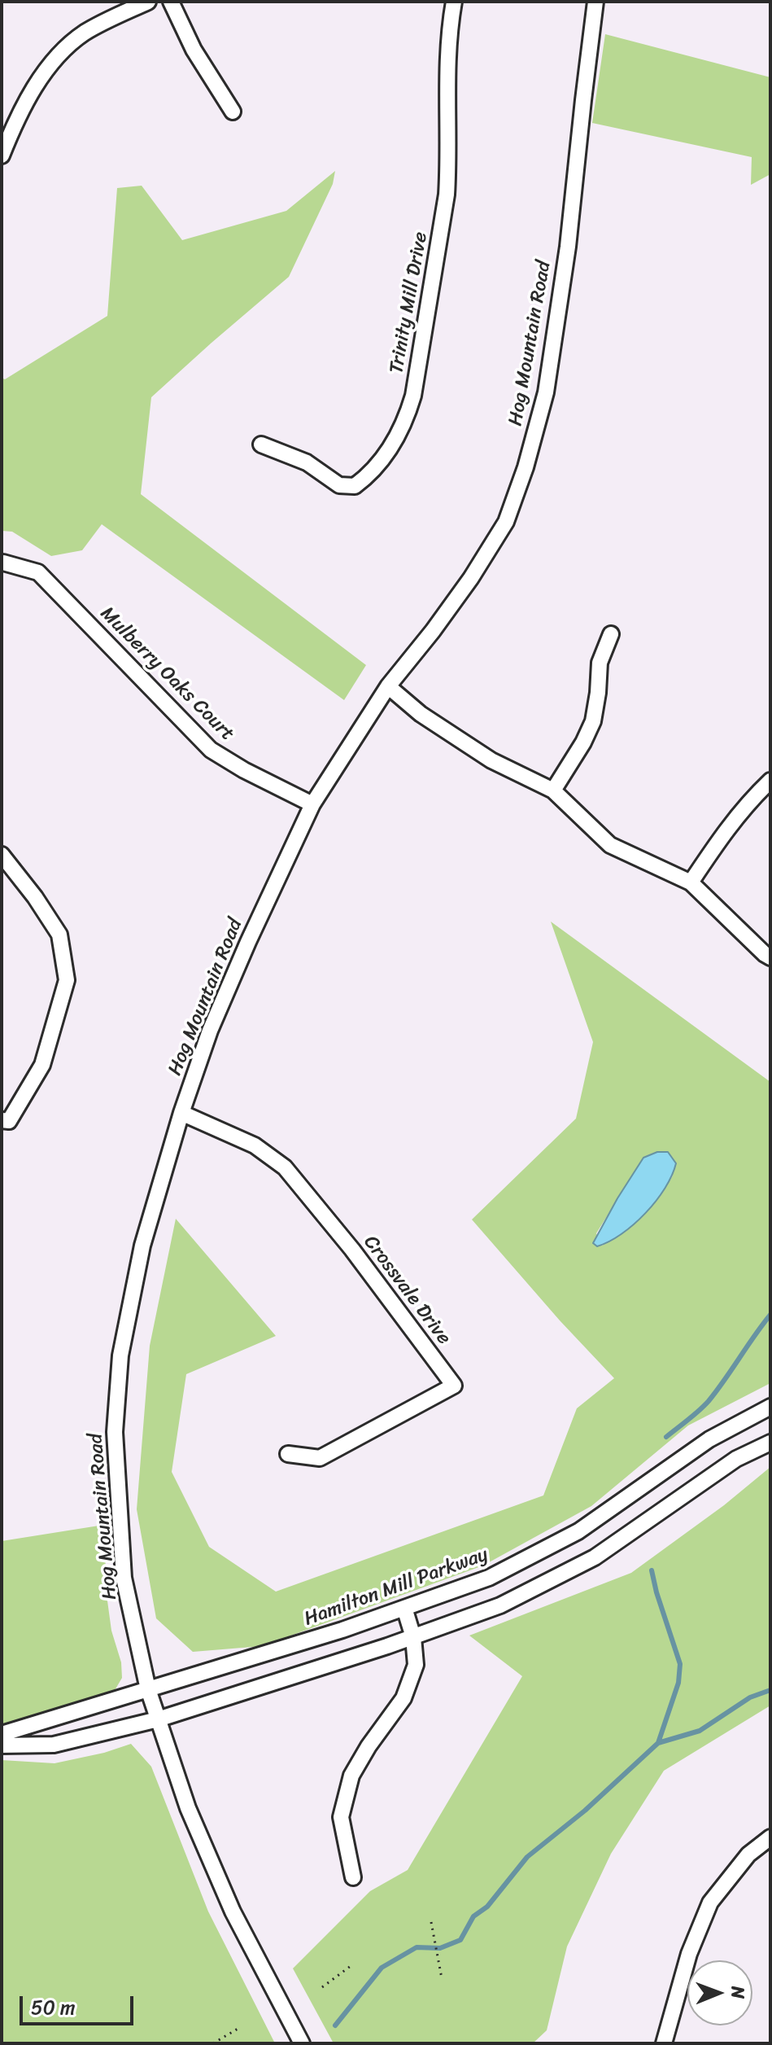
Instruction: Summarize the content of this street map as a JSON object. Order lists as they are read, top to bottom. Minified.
{"streets":{"street":["Trinity Mill Drive","Hog Mountain Road","Mulberry Oaks Court","Crossvale Drive","Hamilton Mill Parkway"]},"crossings":[["Hog Mountain Road","Mulberry Oaks Court"],["Hog Mountain Road","Crossvale Drive"],["Hog Mountain Road","Hamilton Mill Parkway"]],"scale_bar":"50 m","north":"right"}
